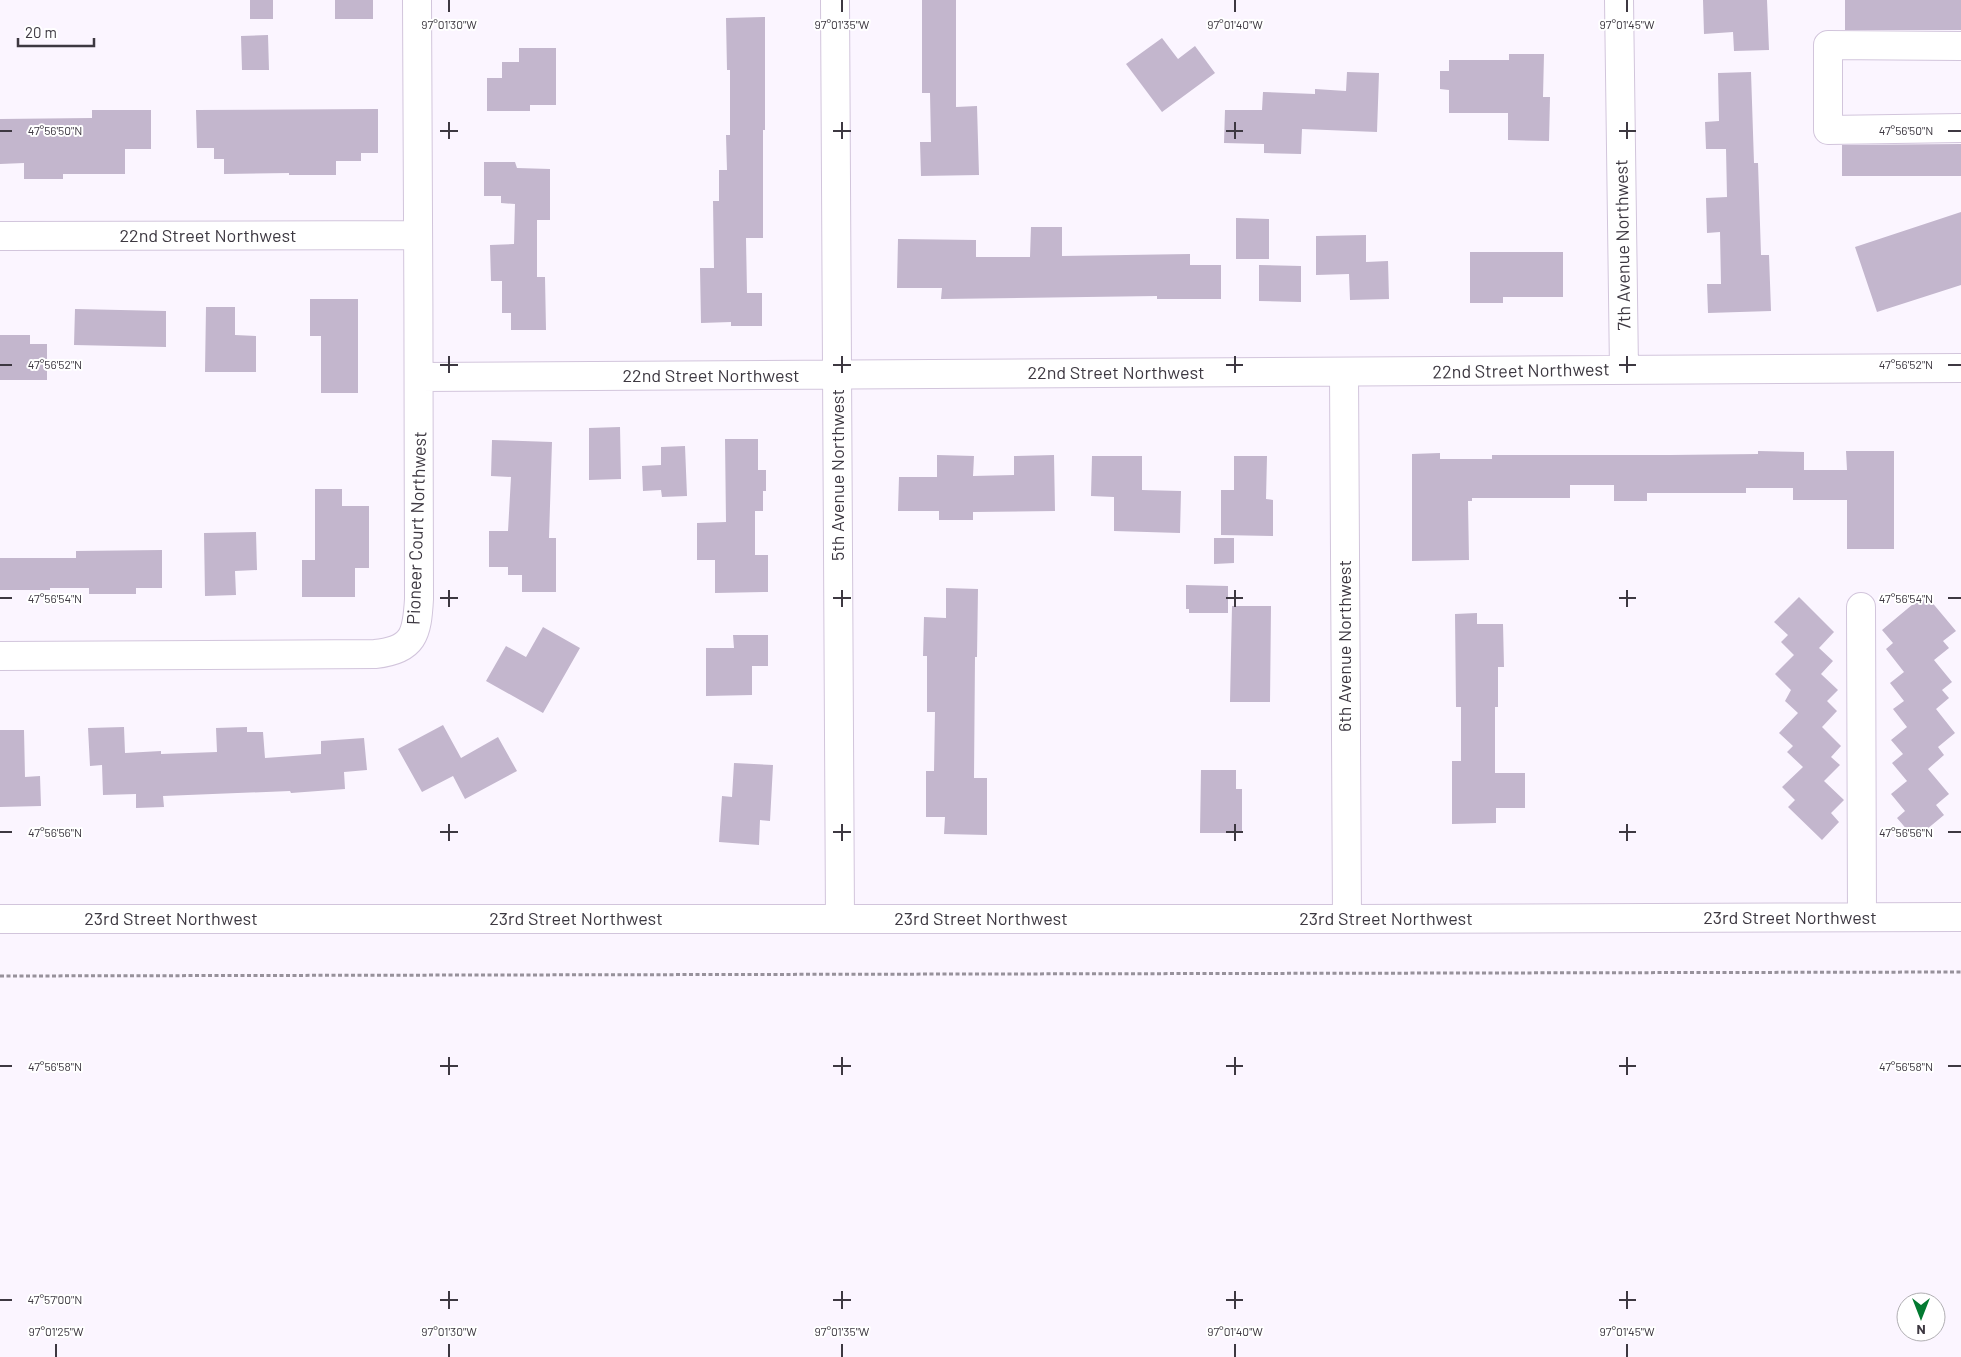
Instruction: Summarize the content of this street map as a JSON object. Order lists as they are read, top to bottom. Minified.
{"streets":{"street":["22nd Street Northwest","7th Avenue Northwest","5th Avenue Northwest","Pioneer Court Northwest","6th Avenue Northwest","23rd Street Northwest"]},"crossings":[["22nd Street Northwest","7th Avenue Northwest"],["22nd Street Northwest","5th Avenue Northwest"],["22nd Street Northwest","Pioneer Court Northwest"],["22nd Street Northwest","6th Avenue Northwest"],["5th Avenue Northwest","23rd Street Northwest"],["6th Avenue Northwest","23rd Street Northwest"]],"scale_bar":"20 m","north":"bottom","coordinates":["97°01'30\"W","97°01'35\"W","97°01'40\"W","97°01'45\"W","47°56'50\"N","47°56'52\"N","47°56'54\"N","47°56'56\"N","47°56'58\"N","47°57'00\"N","97°01'25\"W"]}
